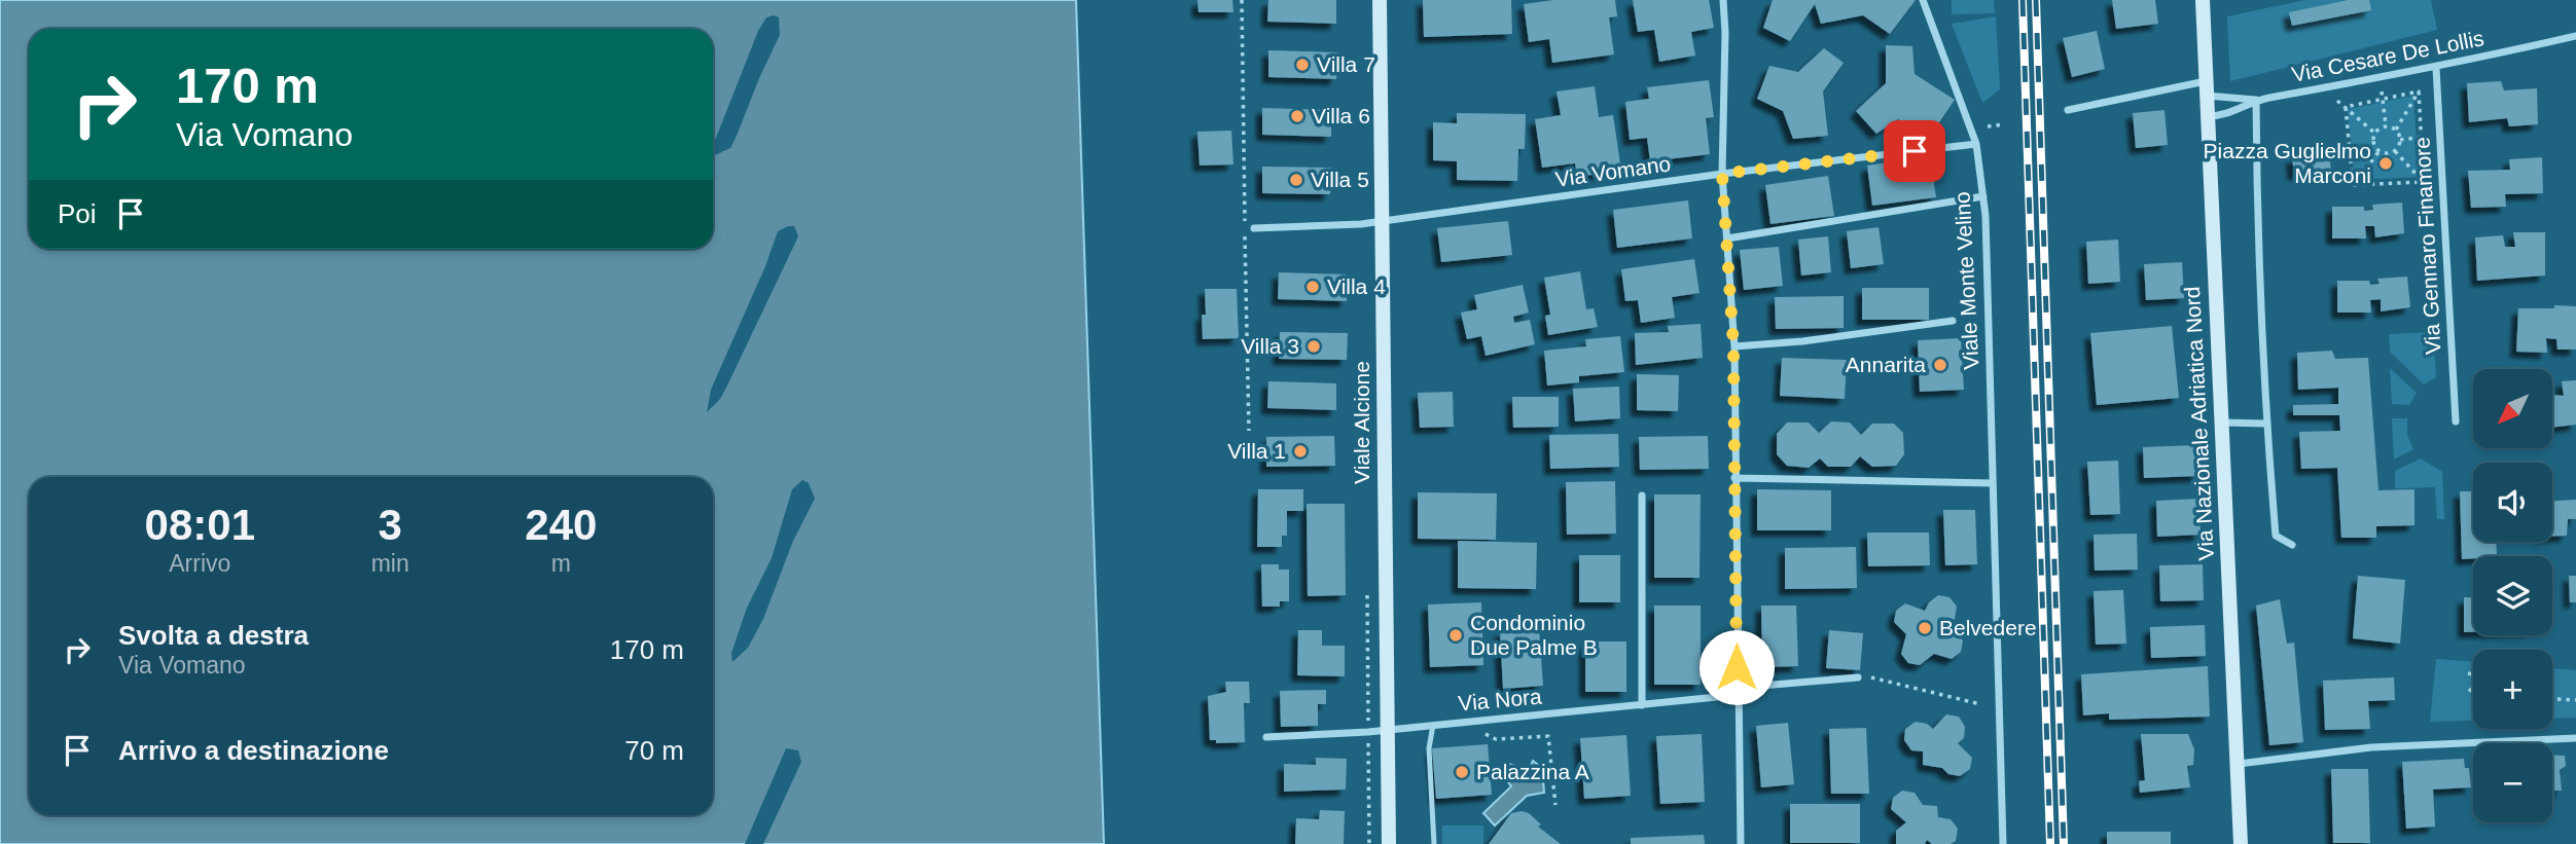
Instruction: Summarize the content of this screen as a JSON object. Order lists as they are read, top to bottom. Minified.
{"streets":{"street":["Via Cesare De Lollis","Via Vomano","Via Gennaro Finamore","Viale Monte Velino","Viale Alcione","Via Nazionale Adriatica Nord","Via Nora"]},"crossings":[["Via Cesare De Lollis","Via Gennaro Finamore"],["Via Cesare De Lollis","Via Nazionale Adriatica Nord"],["Via Vomano","Viale Monte Velino"],["Via Vomano","Viale Alcione"],["Viale Alcione","Via Nora"]],"places":["Villa 7","Villa 6","Piazza Guglielmo Marconi","Villa 5","Villa 4","Villa 3","Annarita","Villa 1","Belvedere","Condominio Due Palme B","Palazzina A"],"north":"bottom left","page":{"turn":["170 m","Via Vomano"],"then":"Poi","map_buttons":["+","−"],"eta":["08:01","Arrivo","3","min","240","m"],"list":[{"name":"Svolta a destra","note":"Via Vomano","value":"170 m"},{"name":"Arrivo a destinazione","value":"70 m"}]}}
